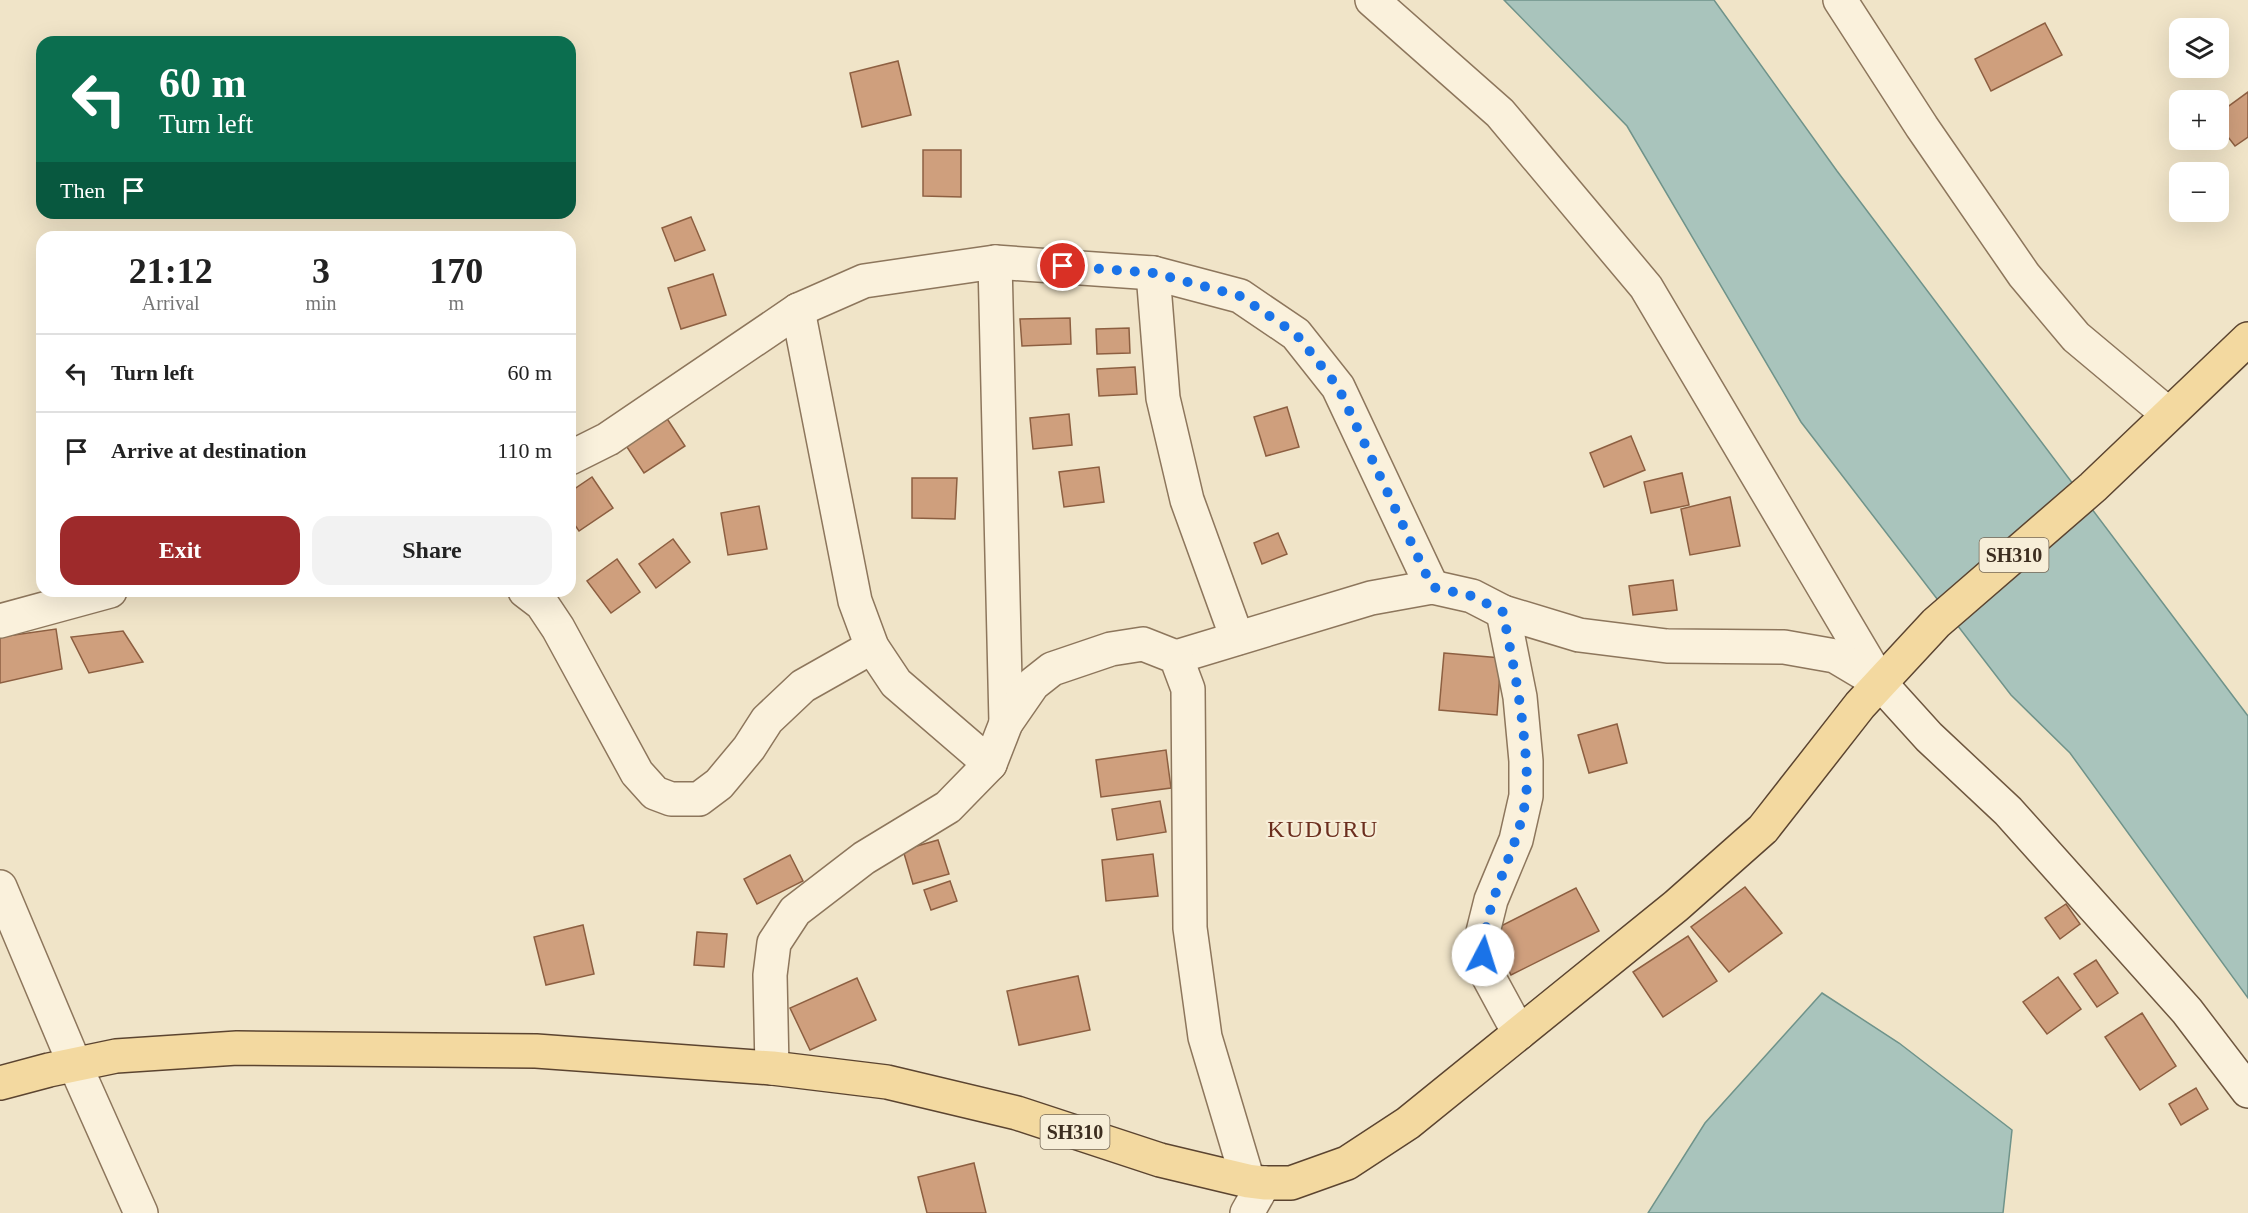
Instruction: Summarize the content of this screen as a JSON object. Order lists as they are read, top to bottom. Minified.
{"streets":{"main road":["SH310"]},"districts":["KUDURU"],"page":{"map_buttons":["+","−"],"turn":["60 m","Turn left"],"then":"Then","eta":["21:12","Arrival","3","min","170","m"],"list":[{"name":"Turn left","value":"60 m"},{"name":"Arrive at destination","value":"110 m"}],"buttons":["Exit","Share"]}}
